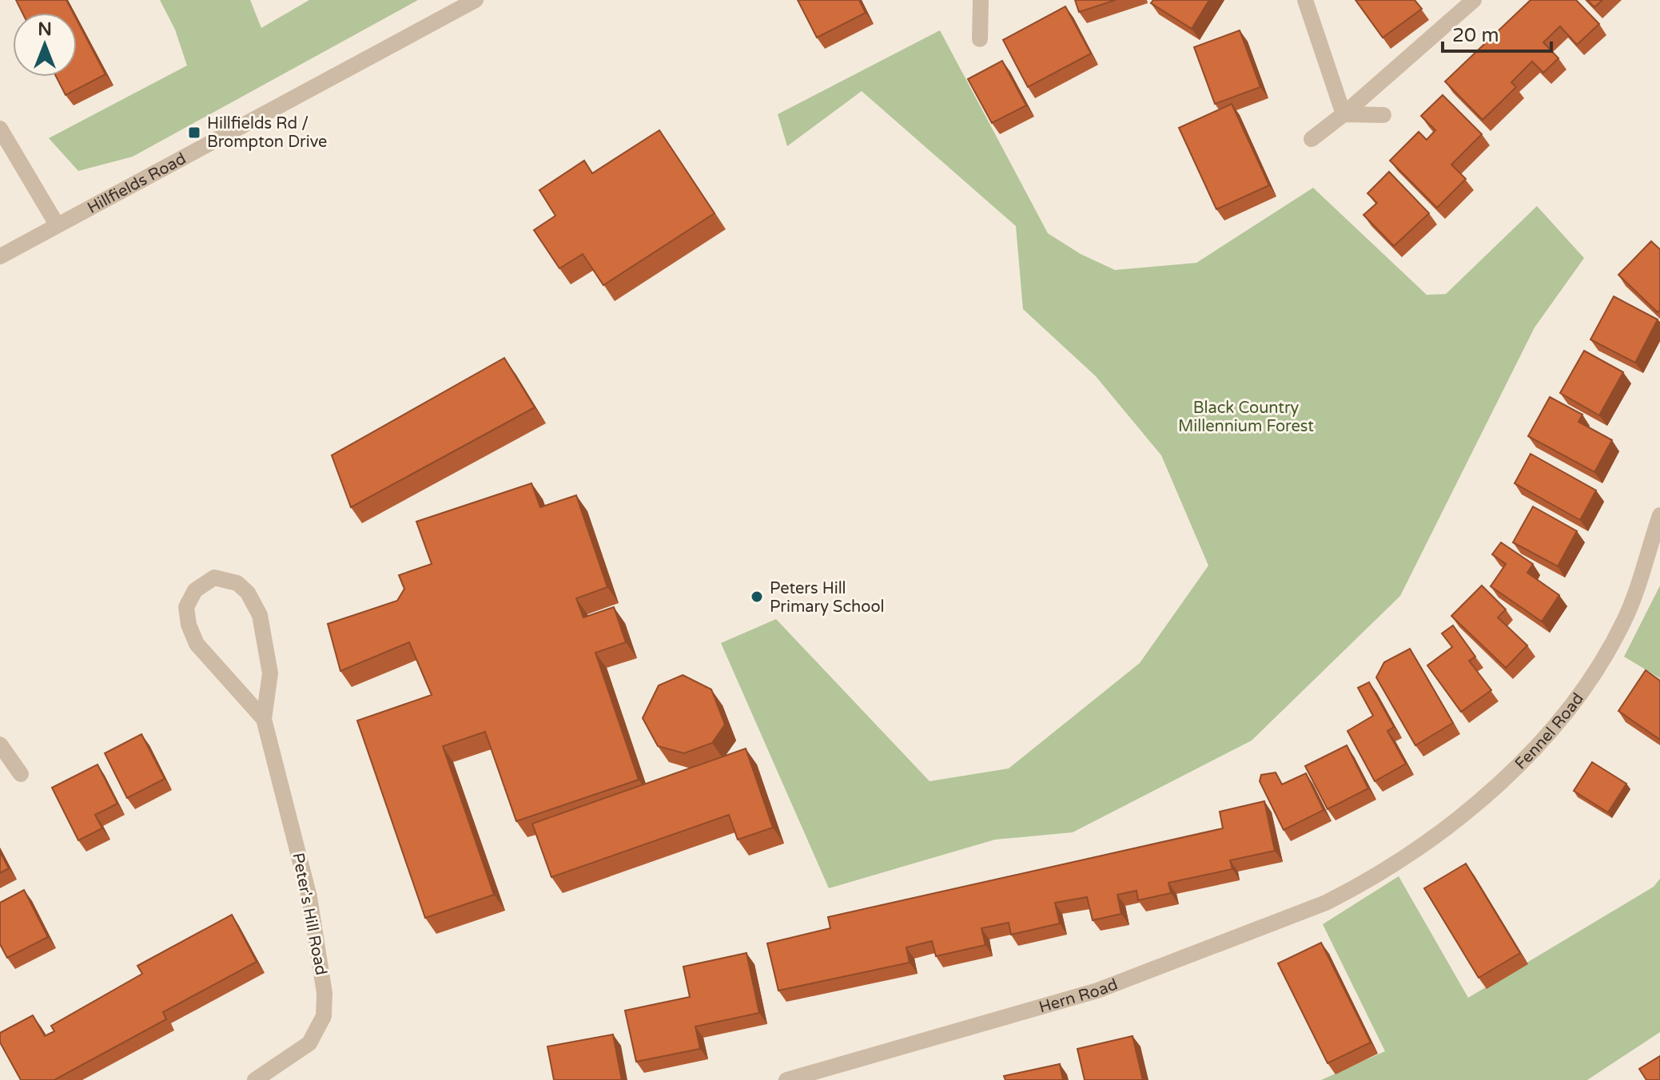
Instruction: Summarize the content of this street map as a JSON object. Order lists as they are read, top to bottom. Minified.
{"streets":{"street":["Hillfields Road","Fennel Road","Peter's Hill Road","Hern Road"]},"crossings":[["Fennel Road","Hern Road"]],"parks":["Black Country Millennium Forest"],"places":{"transit":["Hillfields Rd / Brompton Drive"],"other":["Peters Hill Primary School"]},"scale_bar":"20 m","north":"top"}
